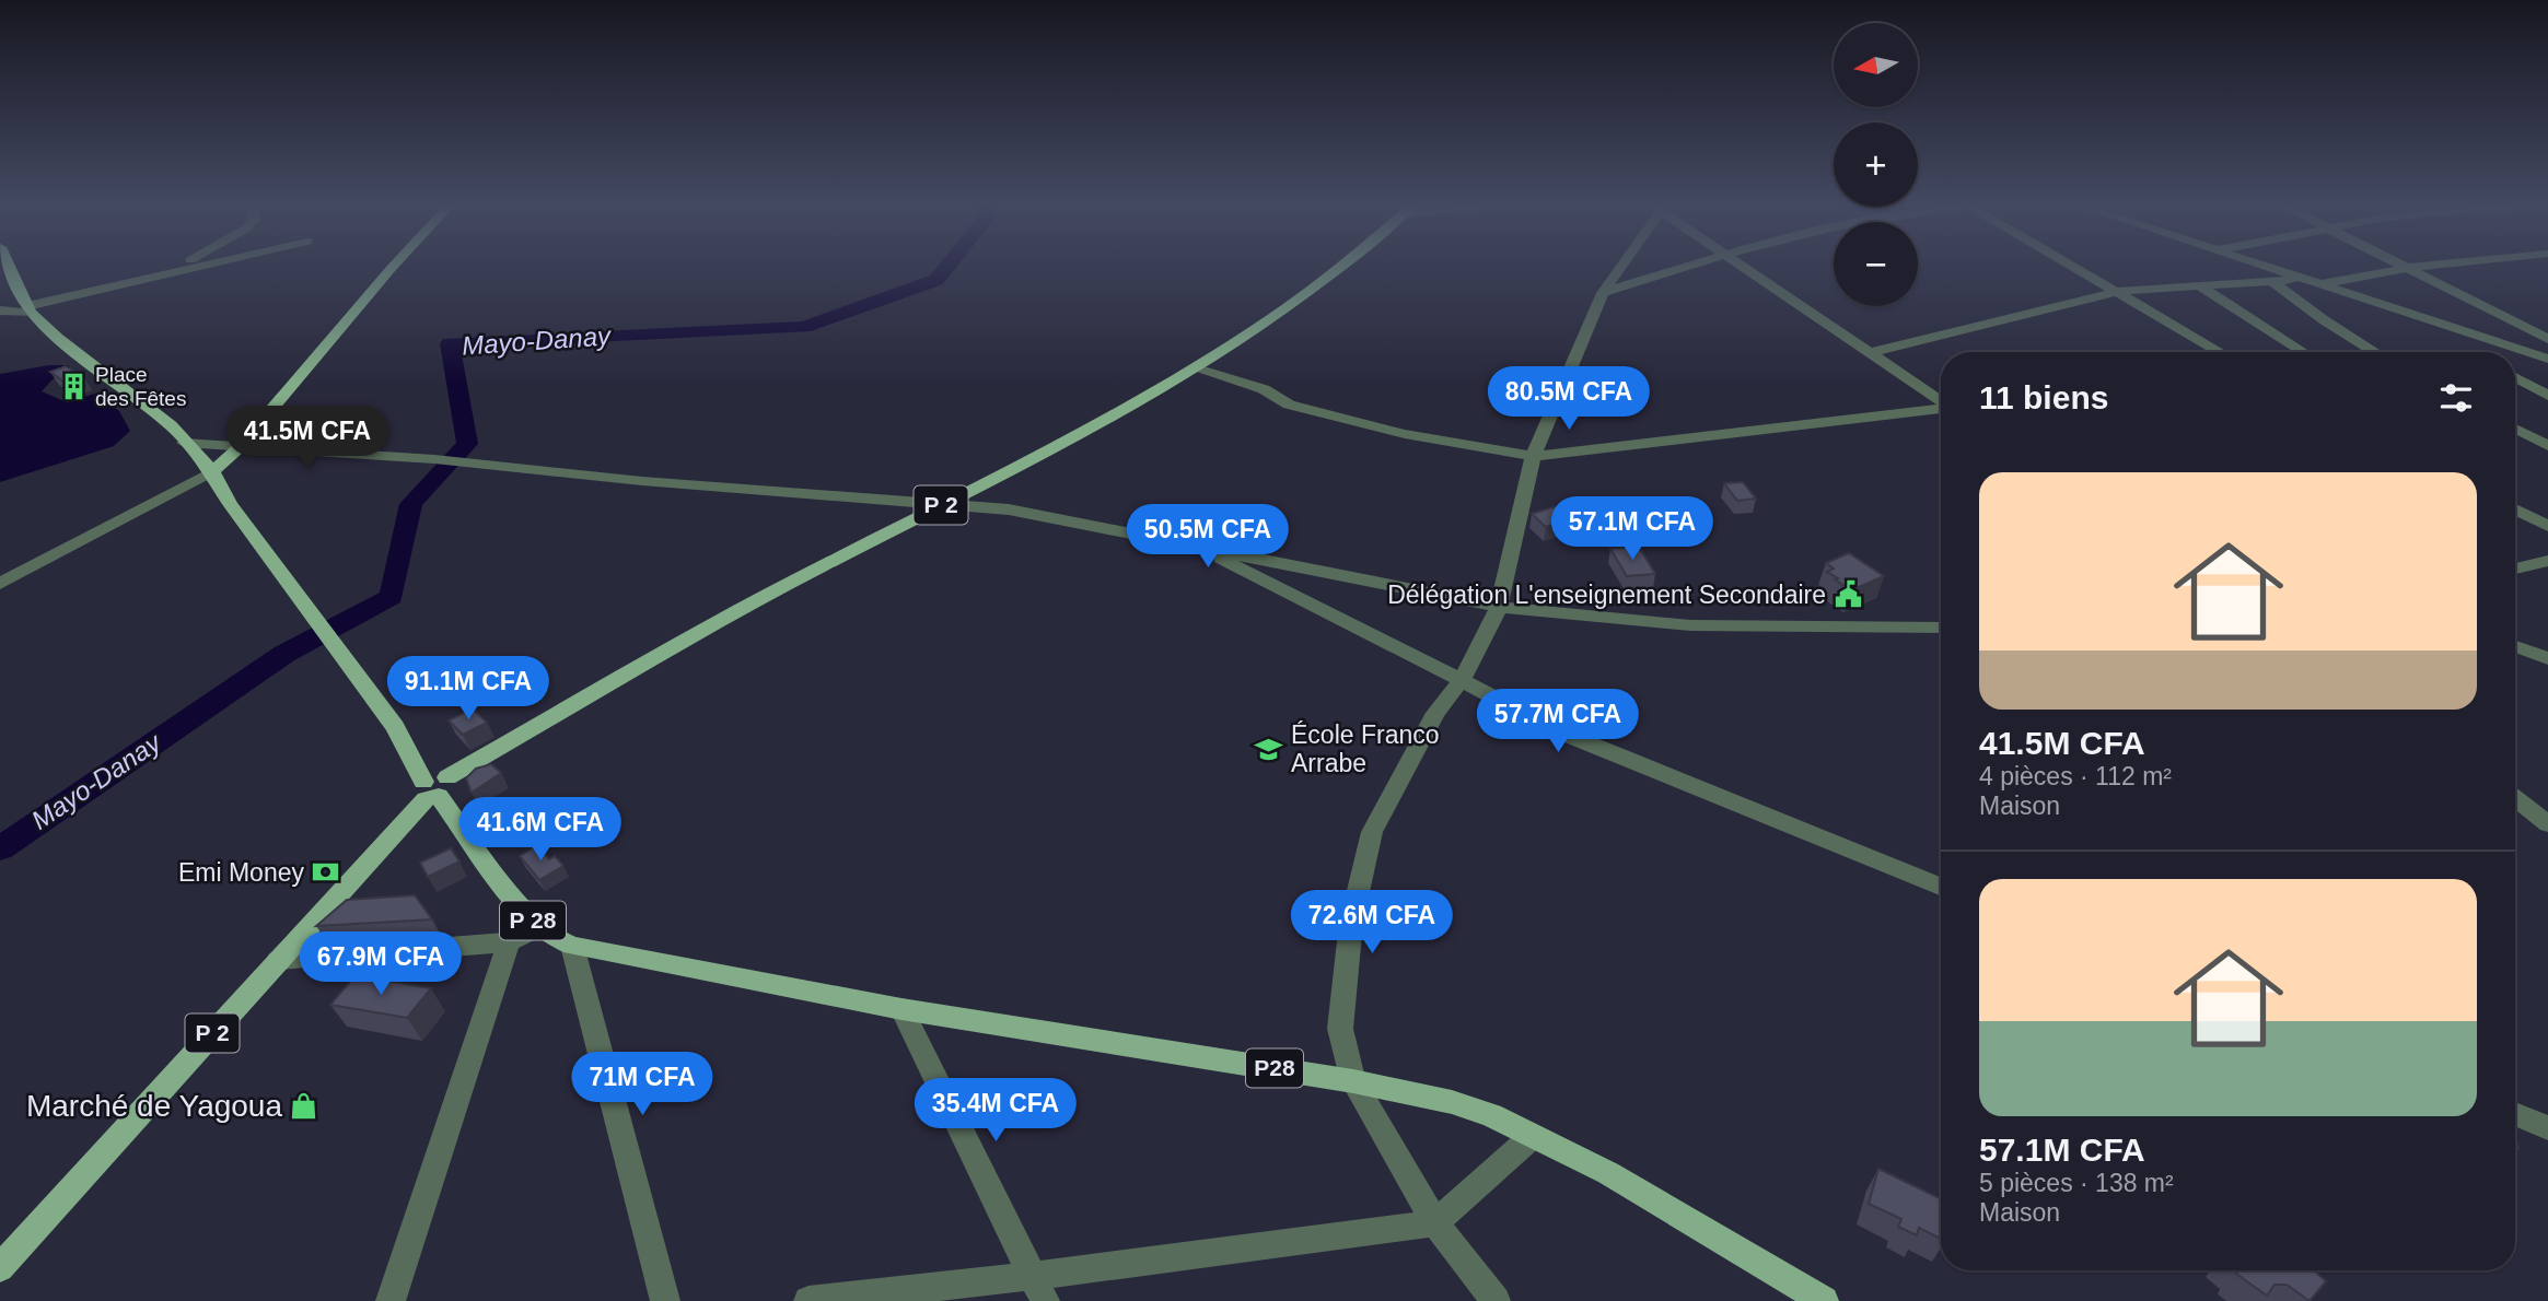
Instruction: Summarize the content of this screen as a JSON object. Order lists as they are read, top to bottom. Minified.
{"streets":{"main road":["P 2","P 28","P28"]},"crossings":[["P 2","P 28"],["P 28","P28"]],"water":["Mayo-Danay"],"places":{"building":["Place des Fêtes"],"public building":["Délégation L'enseignement Secondaire"],"school or university":["École Franco Arrabe"],"bank":["Emi Money"],"shop":["Marché de Yagoua"]},"north":"left","page":{"map_buttons":["+","−"],"heading":"11 biens","price":["80.5M CFA","41.5M CFA","57.1M CFA","50.5M CFA","91.1M CFA","57.7M CFA","41.6M CFA","72.6M CFA","67.9M CFA","71M CFA","35.4M CFA"],"list":[{"name":"41.5M CFA","note":"4 pièces · 112 m² · Maison"},{"name":"57.1M CFA","note":"5 pièces · 138 m² · Maison"}]}}
